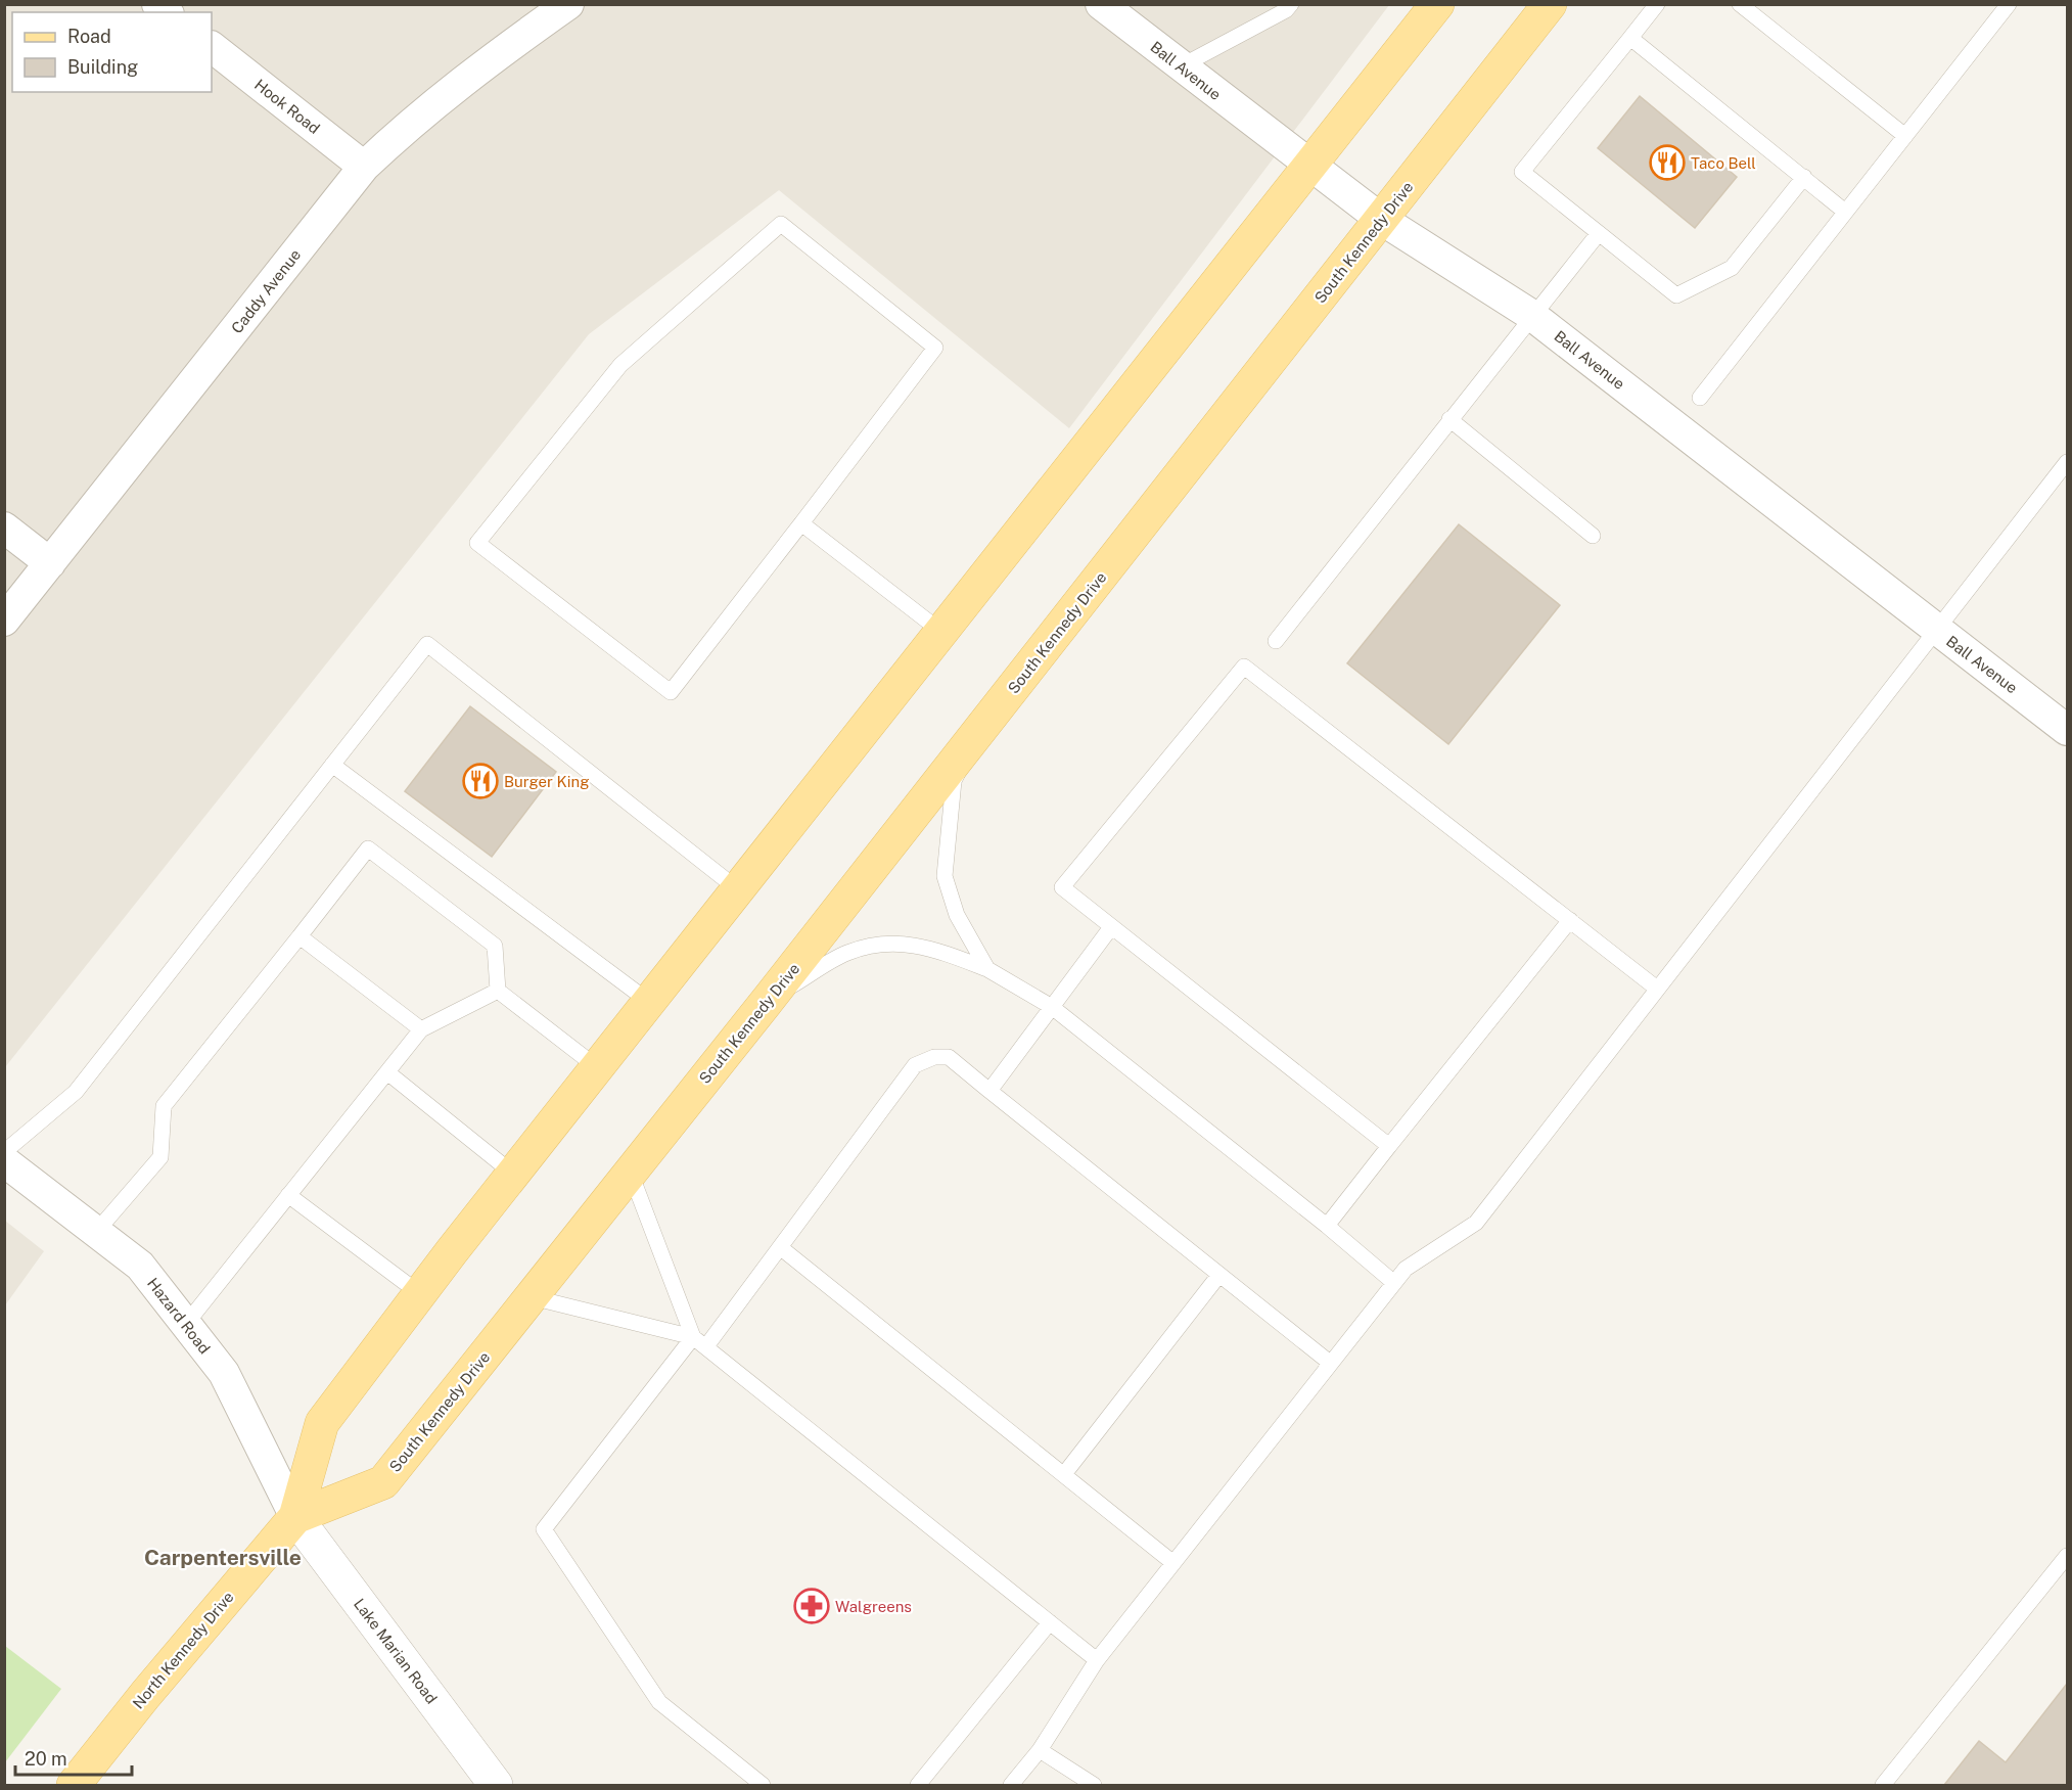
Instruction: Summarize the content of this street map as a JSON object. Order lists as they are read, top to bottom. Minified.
{"streets":{"main road":["South Kennedy Drive","North Kennedy Drive"],"street":["Ball Avenue","Hook Road","Caddy Avenue","Hazard Road","Lake Marian Road"]},"crossings":[["Ball Avenue","South Kennedy Drive"],["Hook Road","Caddy Avenue"],["South Kennedy Drive","Hazard Road"],["South Kennedy Drive","North Kennedy Drive"],["South Kennedy Drive","Lake Marian Road"],["Hazard Road","North Kennedy Drive"],["Hazard Road","Lake Marian Road"],["North Kennedy Drive","Lake Marian Road"]],"districts":["Carpentersville"],"places":{"restaurant":["Taco Bell","Burger King"],"pharmacy":["Walgreens"]},"legend":["Road","Building"],"scale_bar":"20 m"}
